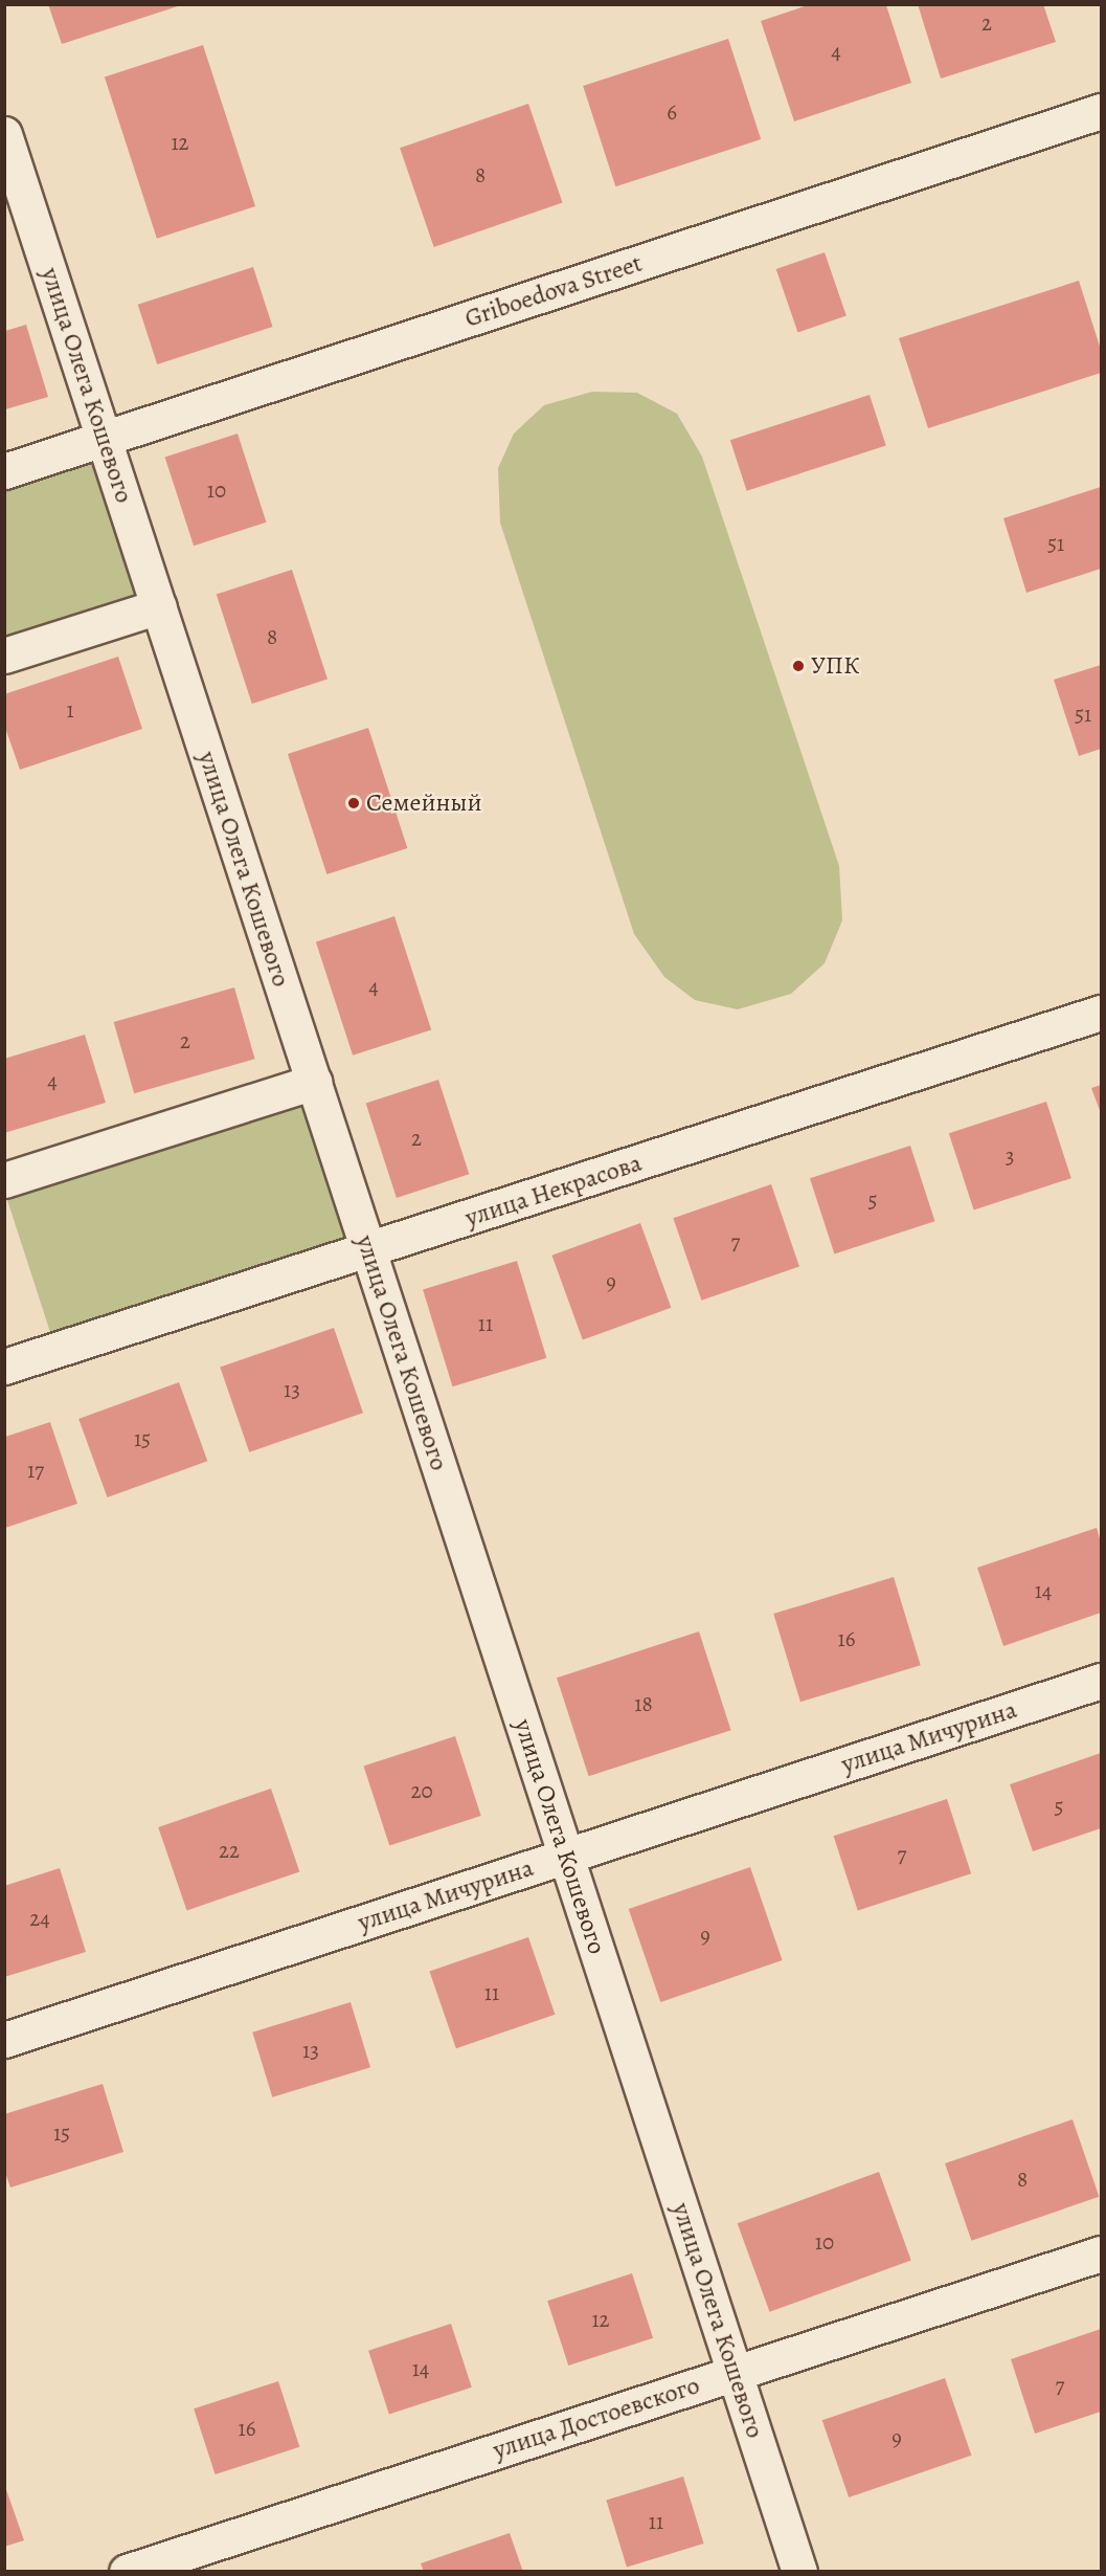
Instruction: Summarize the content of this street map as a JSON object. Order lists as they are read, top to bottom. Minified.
{"streets":{"street":["Griboedova Street","улица Олега Кошевого","улица Некрасова","улица Мичурина","улица Достоевского"]},"crossings":[["Griboedova Street","улица Олега Кошевого"],["улица Олега Кошевого","улица Некрасова"],["улица Олега Кошевого","улица Мичурина"],["улица Олега Кошевого","улица Достоевского"]],"places":["УПК","Семейный"],"house_numbers":["2","4","6","12","8","10","51","8","1","51","4","2","4","2","3","5","7","9","11","13","15","17","14","16","18","20","5","22","7","24","9","11","13","15","8","10","12","14","7","16","9","11"]}
